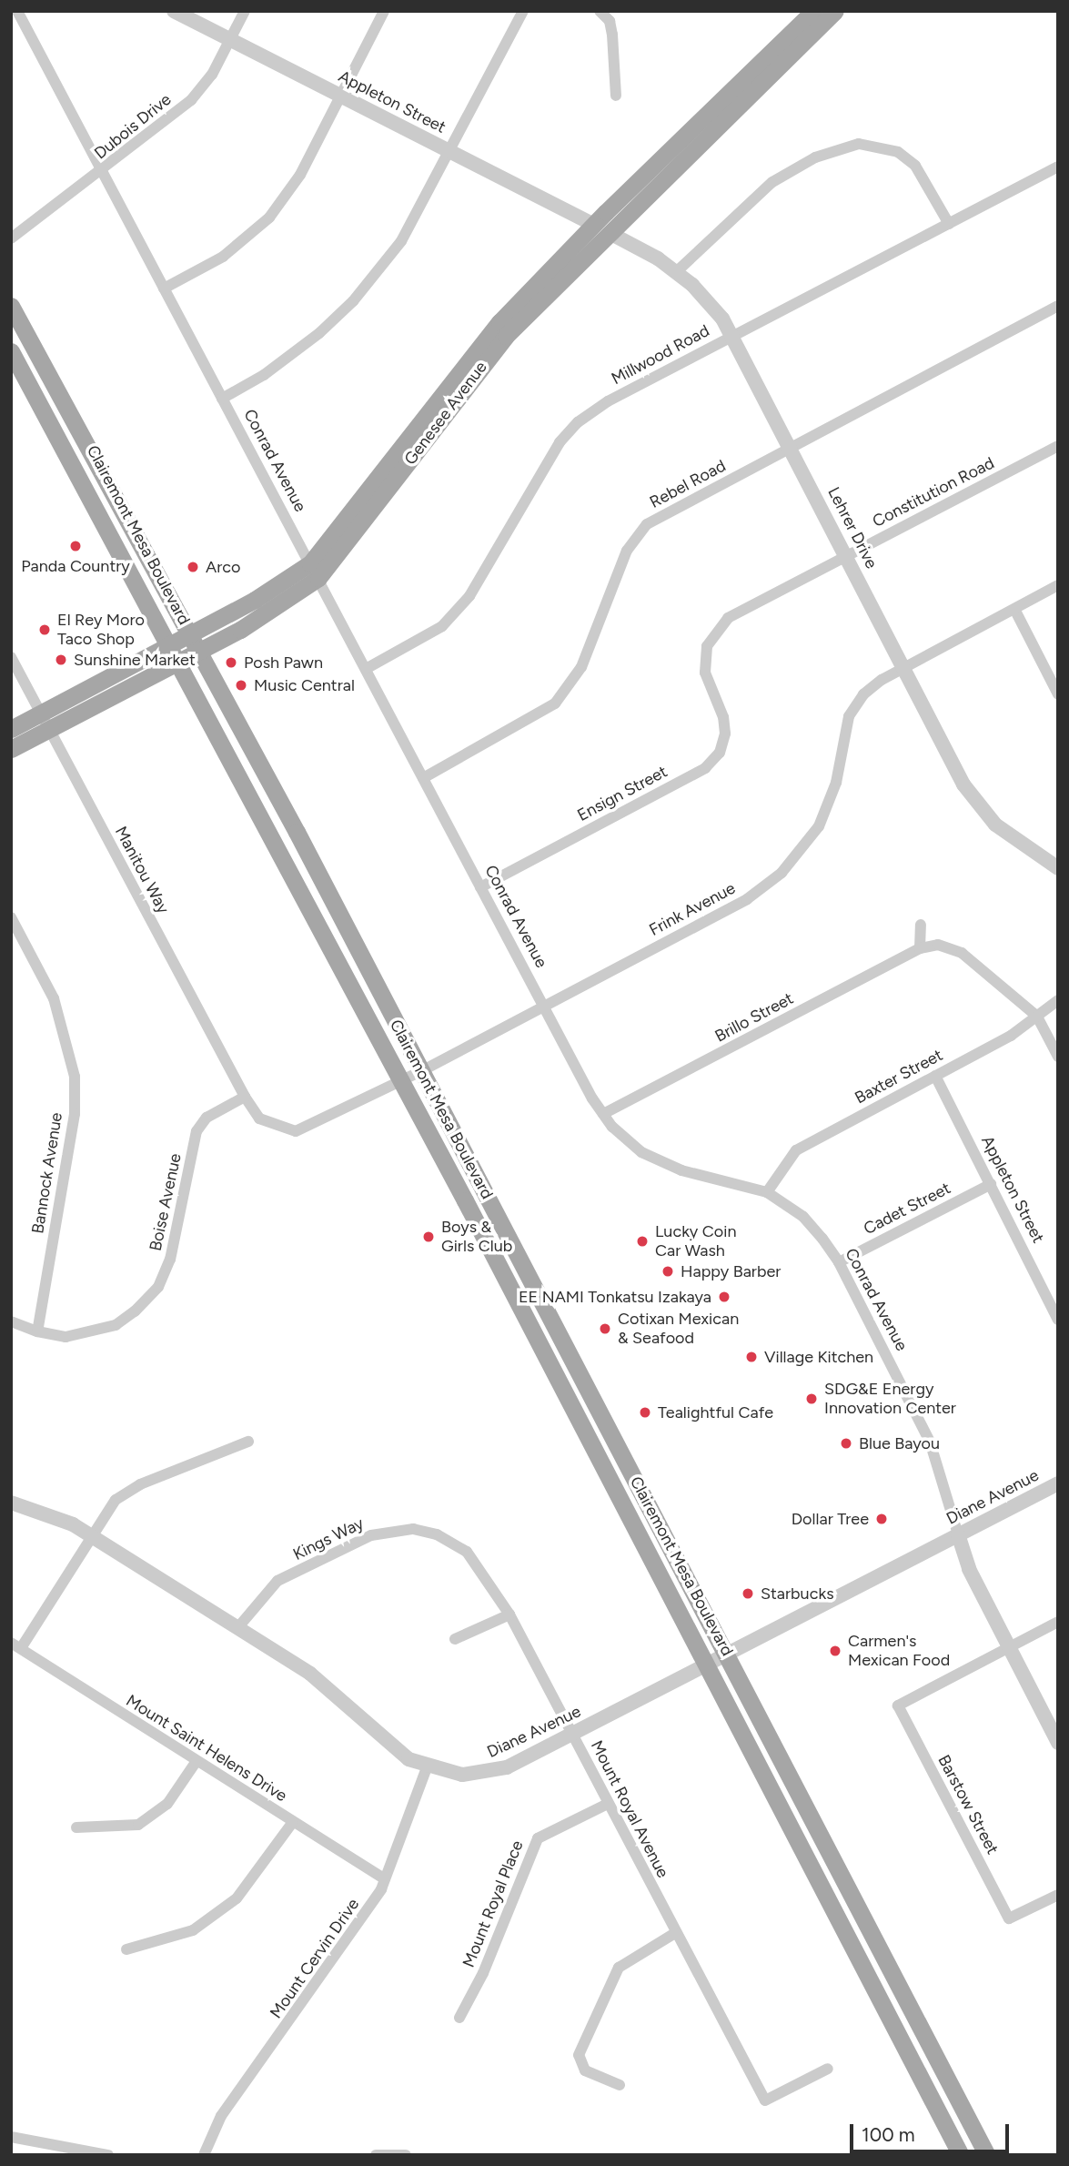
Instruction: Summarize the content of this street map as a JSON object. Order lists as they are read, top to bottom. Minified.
{"streets":{"main road":["Genesee Avenue","Clairemont Mesa Boulevard"],"street":["Appleton Street","Dubois Drive","Millwood Road","Conrad Avenue","Rebel Road","Constitution Road","Lehrer Drive","Ensign Street","Manitou Way","Frink Avenue","Brillo Street","Baxter Street","Bannock Avenue","Boise Avenue","Cadet Street","Diane Avenue","Kings Way","Mount Saint Helens Drive","Barstow Street","Mount Royal Avenue","Mount Royal Place","Mount Cervin Drive"]},"crossings":[["Appleton Street","Dubois Drive"],["Appleton Street","Genesee Avenue"],["Appleton Street","Lehrer Drive"],["Appleton Street","Baxter Street"],["Appleton Street","Cadet Street"],["Dubois Drive","Conrad Avenue"],["Millwood Road","Conrad Avenue"],["Millwood Road","Lehrer Drive"],["Genesee Avenue","Conrad Avenue"],["Genesee Avenue","Lehrer Drive"],["Genesee Avenue","Clairemont Mesa Boulevard"],["Genesee Avenue","Manitou Way"],["Conrad Avenue","Rebel Road"],["Conrad Avenue","Ensign Street"],["Conrad Avenue","Frink Avenue"],["Conrad Avenue","Brillo Street"],["Conrad Avenue","Baxter Street"],["Conrad Avenue","Cadet Street"],["Conrad Avenue","Diane Avenue"],["Conrad Avenue","Barstow Street"],["Rebel Road","Lehrer Drive"],["Constitution Road","Lehrer Drive"],["Constitution Road","Ensign Street"],["Lehrer Drive","Frink Avenue"],["Clairemont Mesa Boulevard","Frink Avenue"],["Clairemont Mesa Boulevard","Diane Avenue"],["Manitou Way","Frink Avenue"],["Manitou Way","Boise Avenue"],["Frink Avenue","Boise Avenue"],["Brillo Street","Baxter Street"],["Bannock Avenue","Boise Avenue"],["Diane Avenue","Kings Way"],["Diane Avenue","Mount Royal Avenue"],["Diane Avenue","Mount Cervin Drive"],["Kings Way","Mount Royal Avenue"],["Mount Saint Helens Drive","Mount Cervin Drive"],["Mount Royal Avenue","Mount Royal Place"]],"places":["Panda Country","Arco","El Rey Moro Taco Shop","Sunshine Market","Posh Pawn","Music Central","Boys & Girls Club","Lucky Coin Car Wash","Happy Barber","EE NAMI Tonkatsu Izakaya","Cotixan Mexican & Seafood","Village Kitchen","SDG&E Energy Innovation Center","Tealightful Cafe","Blue Bayou","Dollar Tree","Starbucks","Carmen's Mexican Food"],"scale_bar":"100 m"}
